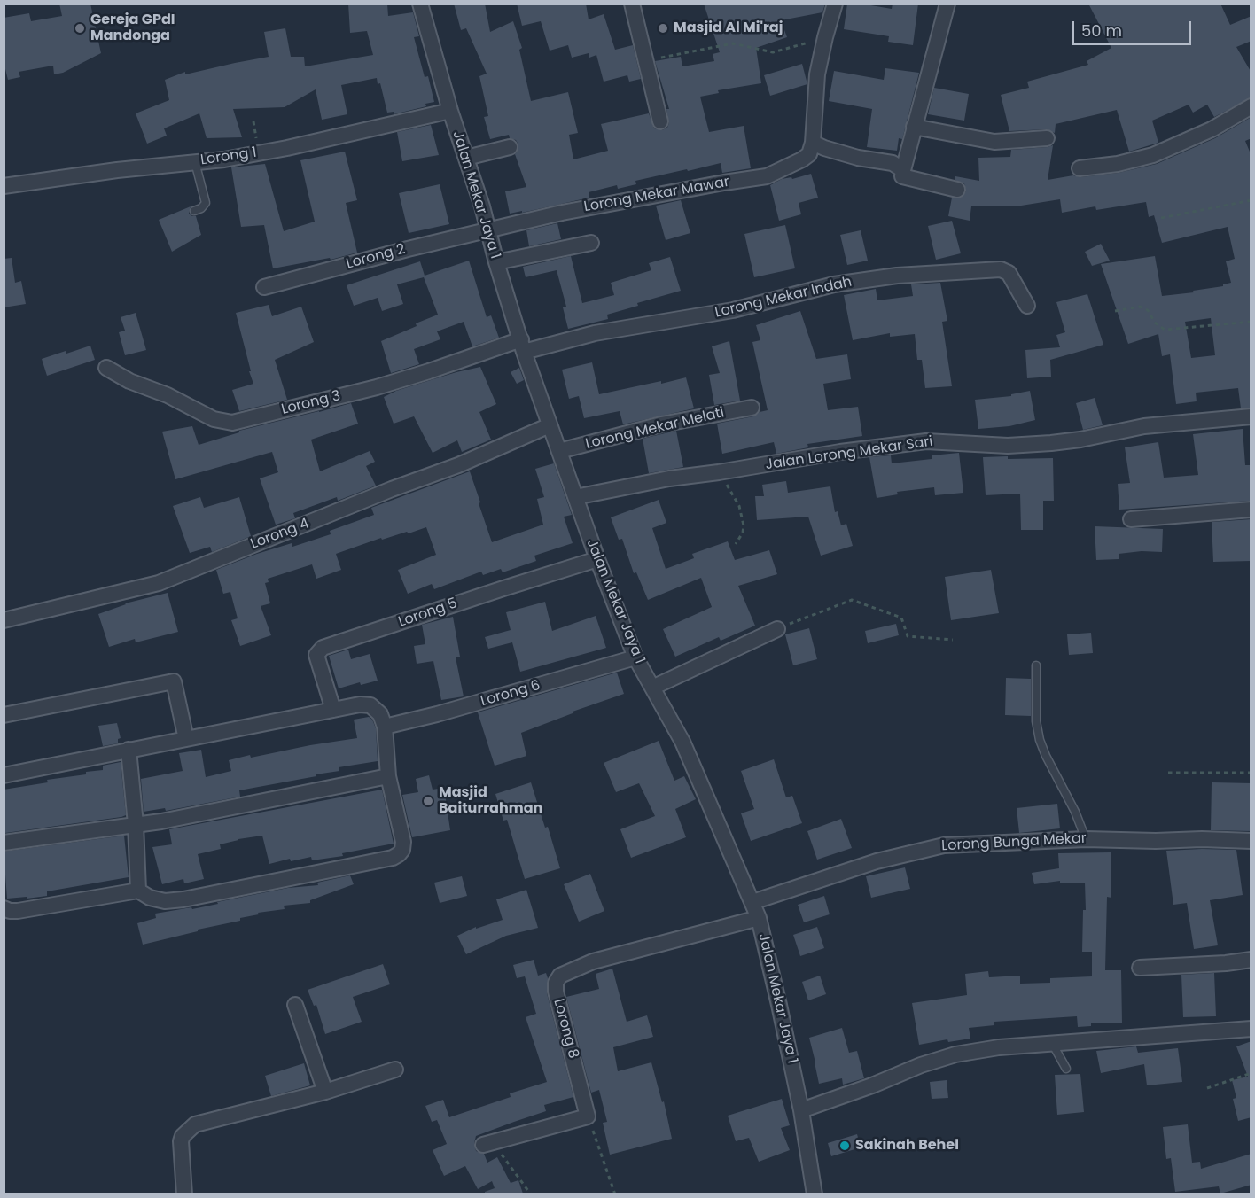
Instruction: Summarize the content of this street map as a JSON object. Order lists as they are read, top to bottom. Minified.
{"streets":{"street":["Lorong 1","Jalan Mekar Jaya 1","Lorong Mekar Mawar","Lorong 2","Lorong Mekar Indah","Lorong 3","Lorong Mekar Melati","Jalan Lorong Mekar Sari","Lorong 4","Lorong 5","Lorong 6","Lorong Bunga Mekar","Lorong 8"]},"crossings":[["Lorong 1","Jalan Mekar Jaya 1"],["Jalan Mekar Jaya 1","Lorong Mekar Mawar"],["Jalan Mekar Jaya 1","Lorong 2"],["Jalan Mekar Jaya 1","Lorong Mekar Indah"],["Jalan Mekar Jaya 1","Lorong 3"],["Jalan Mekar Jaya 1","Lorong Mekar Melati"],["Jalan Mekar Jaya 1","Jalan Lorong Mekar Sari"],["Jalan Mekar Jaya 1","Lorong 4"],["Jalan Mekar Jaya 1","Lorong 5"],["Jalan Mekar Jaya 1","Lorong 6"],["Jalan Mekar Jaya 1","Lorong Bunga Mekar"],["Jalan Mekar Jaya 1","Lorong 8"],["Lorong Mekar Mawar","Lorong 2"],["Lorong Mekar Indah","Lorong 3"]],"places":["Gereja GPdI Mandonga","Masjid Al Mi'raj","Masjid Baiturrahman","Sakinah Behel"],"scale_bar":"50 m"}
